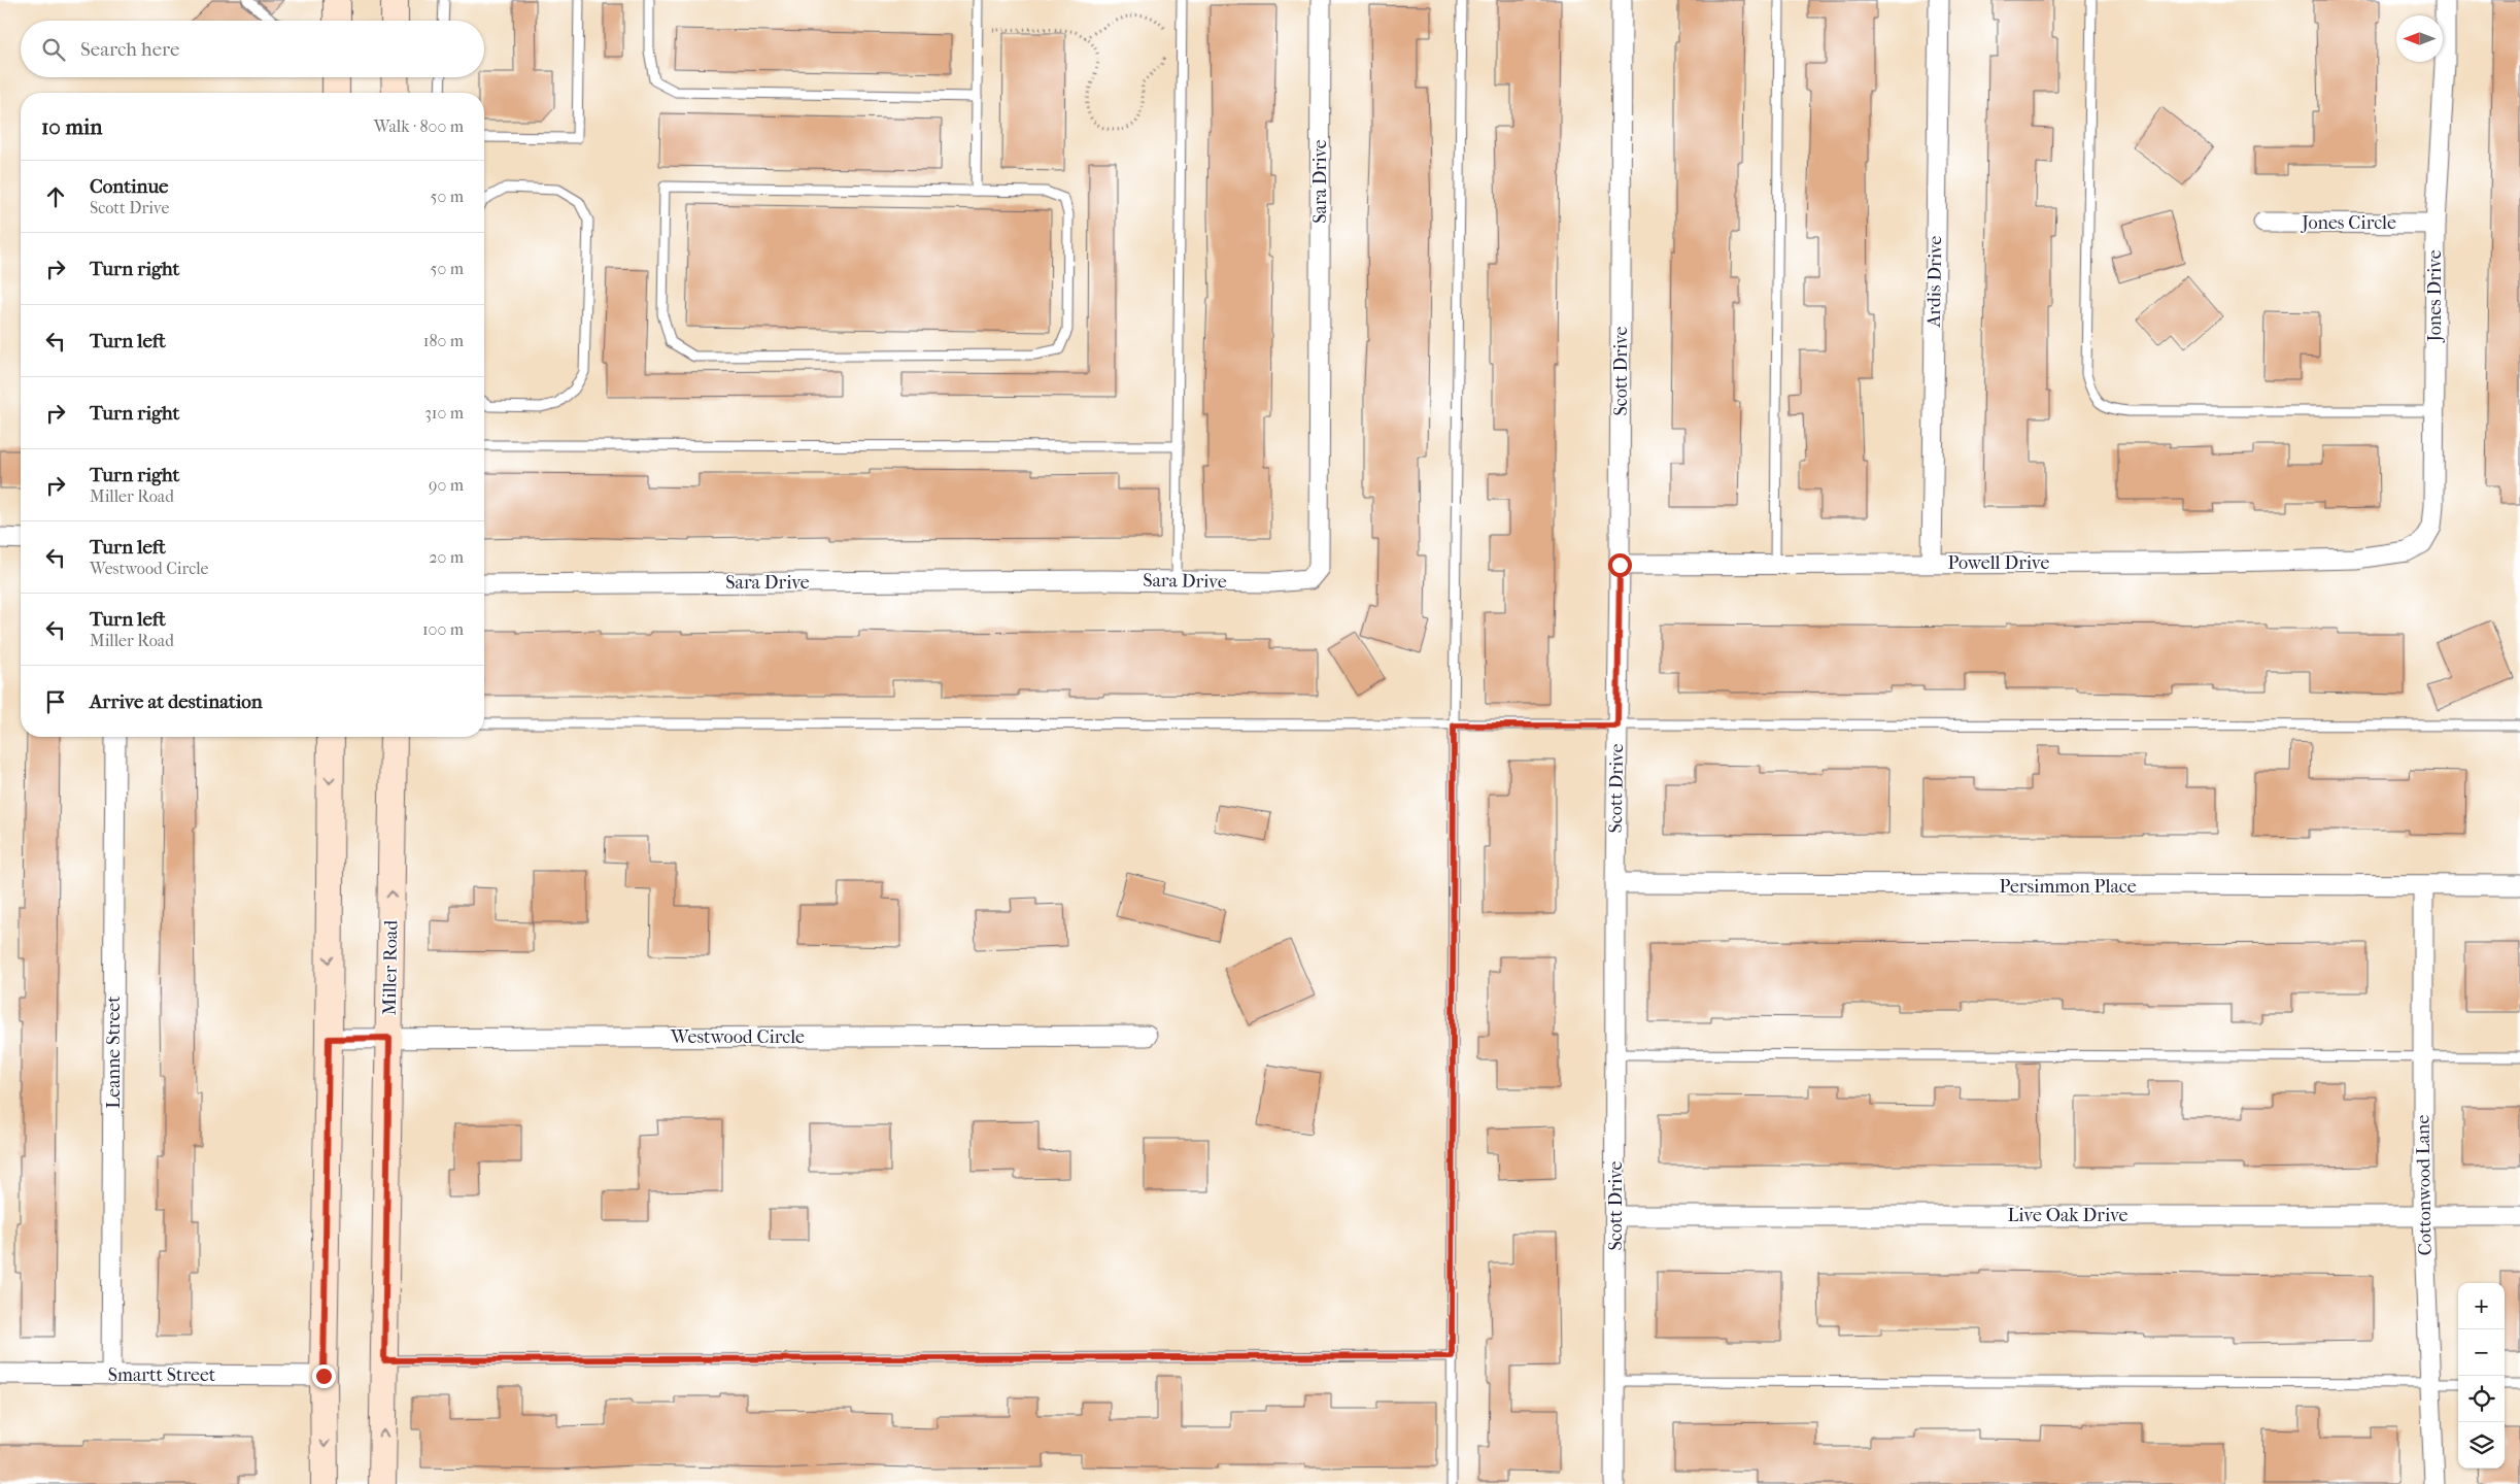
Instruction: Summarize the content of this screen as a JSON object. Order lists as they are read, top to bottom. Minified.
{"streets":{"main road":["Miller Road"],"street":["Sara Drive","Jones Circle","Ardis Drive","Jones Drive","Scott Drive","Powell Drive","Persimmon Place","Westwood Circle","Leanne Street","Cottonwood Lane","Live Oak Drive","Smartt Street"]},"crossings":[["Jones Circle","Jones Drive"],["Ardis Drive","Powell Drive"],["Jones Drive","Powell Drive"],["Scott Drive","Powell Drive"],["Scott Drive","Persimmon Place"],["Scott Drive","Live Oak Drive"],["Persimmon Place","Cottonwood Lane"],["Miller Road","Westwood Circle"],["Leanne Street","Smartt Street"],["Cottonwood Lane","Live Oak Drive"]],"north":"left","page":{"search":"Search here","heading":["10 min","Walk · 800 m"],"list":[["Continue","Scott Drive","50 m"],["Turn right","50 m"],["Turn left","180 m"],["Turn right","310 m"],["Turn right","Miller Road","90 m"],["Turn left","Westwood Circle","20 m"],["Turn left","Miller Road","100 m"],"Arrive at destination"],"map_buttons":["+","−"]}}
